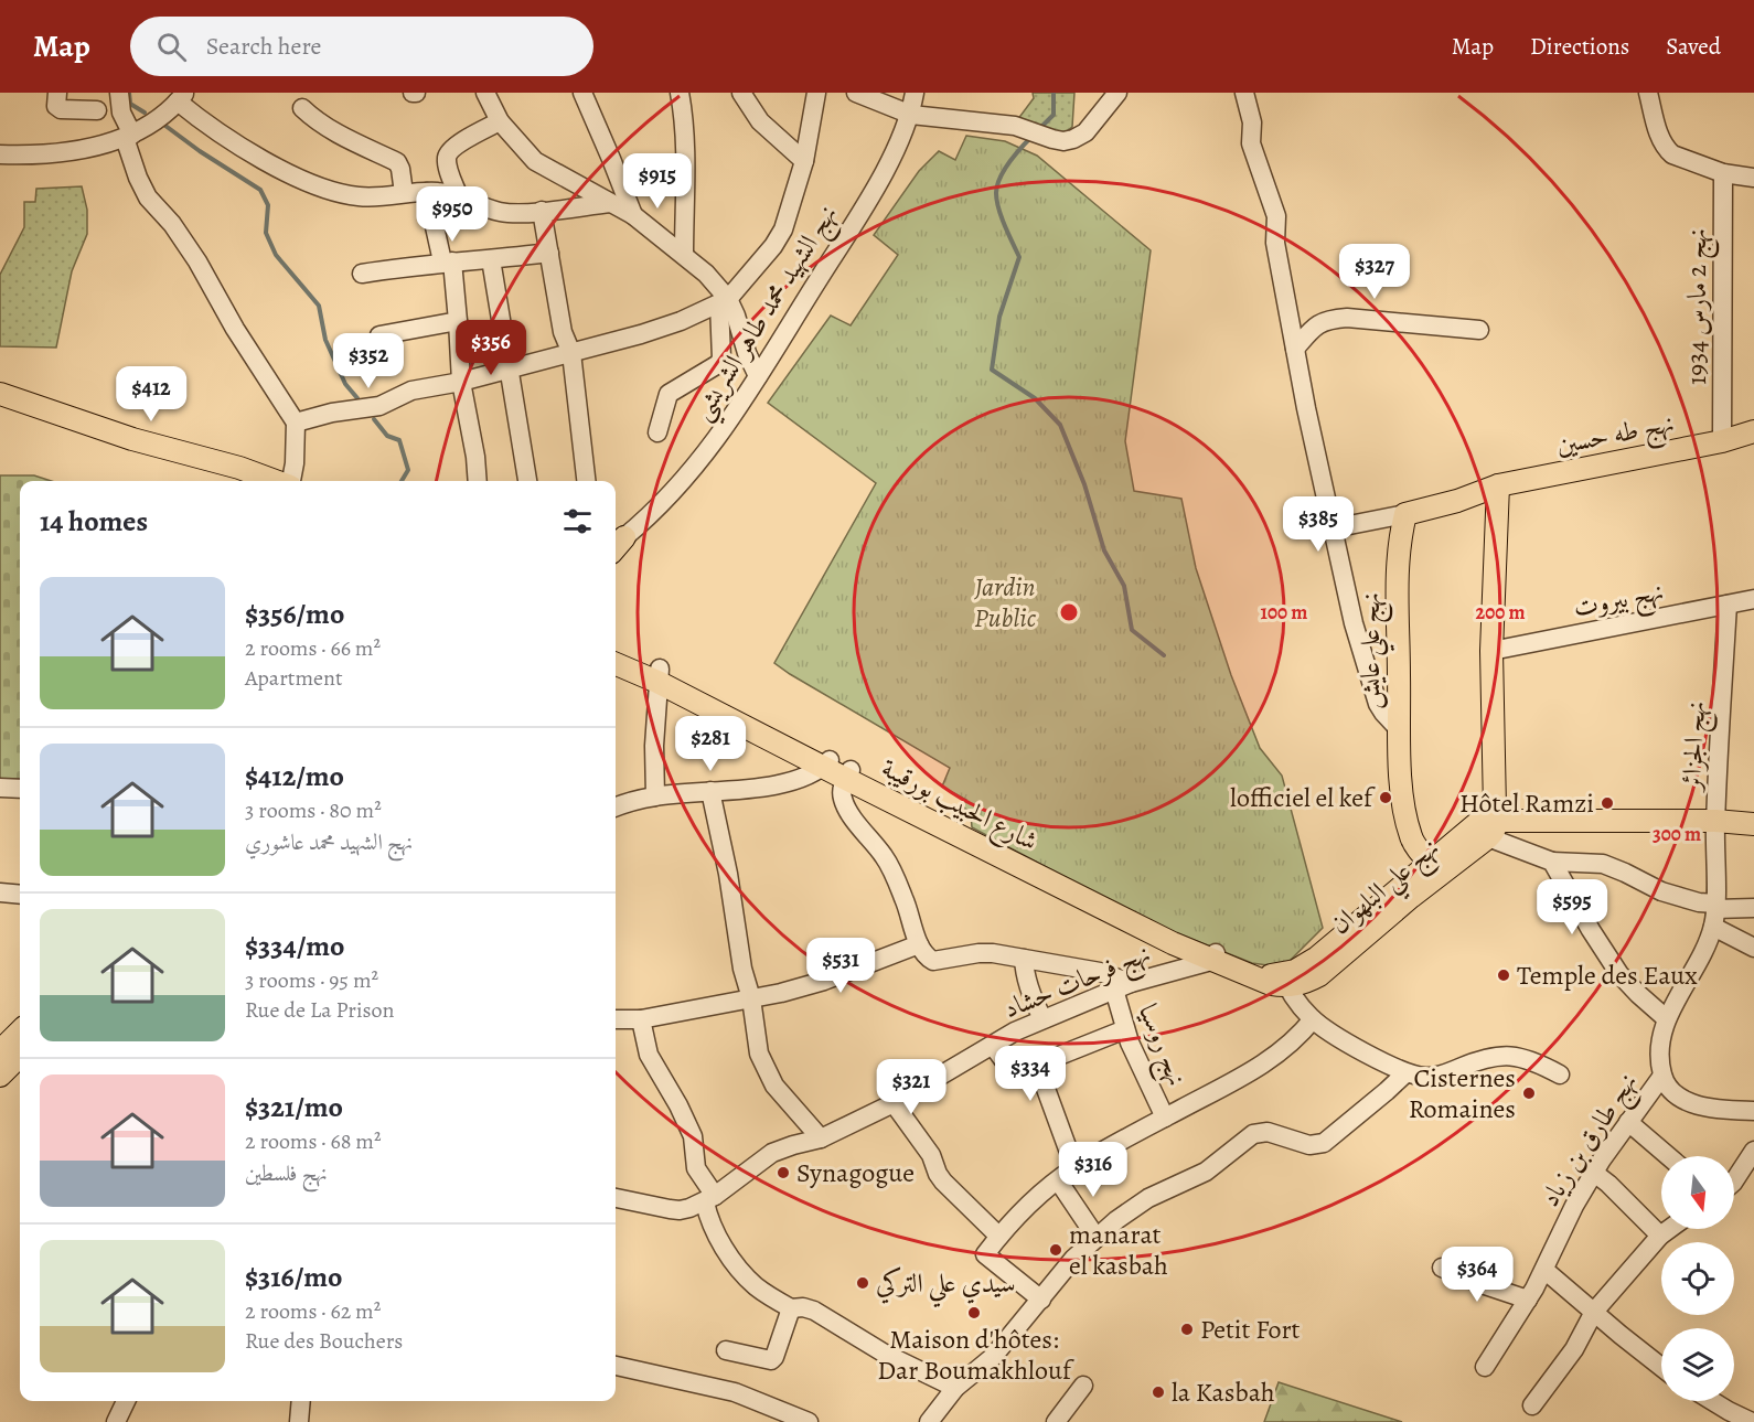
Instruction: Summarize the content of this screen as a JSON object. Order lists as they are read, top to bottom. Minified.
{"streets":{"main road":["نهج طه حسين","نهج علي عايش","شارع الحبيب بورقيبة","نهج علي البلهوان"],"street":["نهج 2 مارس 1934","نهج الشهيد محمد طاهر الشريشي","نهج بيروت","نهج الجزائر","نهج فرحات حشاد","نهج روسيا","نهج طارق بن زياد"]},"crossings":[["نهج 2 مارس 1934","نهج طه حسين"],["نهج بيروت","نهج الجزائر"],["نهج علي عايش","نهج علي البلهوان"],["نهج الجزائر","نهج طارق بن زياد"],["شارع الحبيب بورقيبة","نهج علي البلهوان"],["شارع الحبيب بورقيبة","نهج فرحات حشاد"],["نهج فرحات حشاد","نهج روسيا"]],"parks":["Jardin Public"],"places":["lofficiel el kef","Hôtel Ramzi","Temple des Eaux","Cisternes Romaines","Synagogue","manarat el kasbah","سيدي علي التركي","Maison d'hôtes: Dar Boumakhlouf","Petit Fort","la Kasbah"],"north":"bottom","page":{"header":"Map","search":"Search here","nav":["Map","Directions","Saved"],"price":["$915","$950","$327","$356","$352","$412","$385","$281","$595","$531","$334","$321","$316","$364"],"heading":"14 homes","list":[{"name":"$356/mo","note":"2 rooms · 66 m² · Apartment"},{"name":"$412/mo","note":"3 rooms · 80 m² · نهج الشهيد محمد عاشوري"},{"name":"$334/mo","note":"3 rooms · 95 m² · Rue de La Prison"},{"name":"$321/mo","note":"2 rooms · 68 m² · نهج فلسطين"},{"name":"$316/mo","note":"2 rooms · 62 m² · Rue des Bouchers"}]},"rings":["100 m","200 m","300 m"]}
